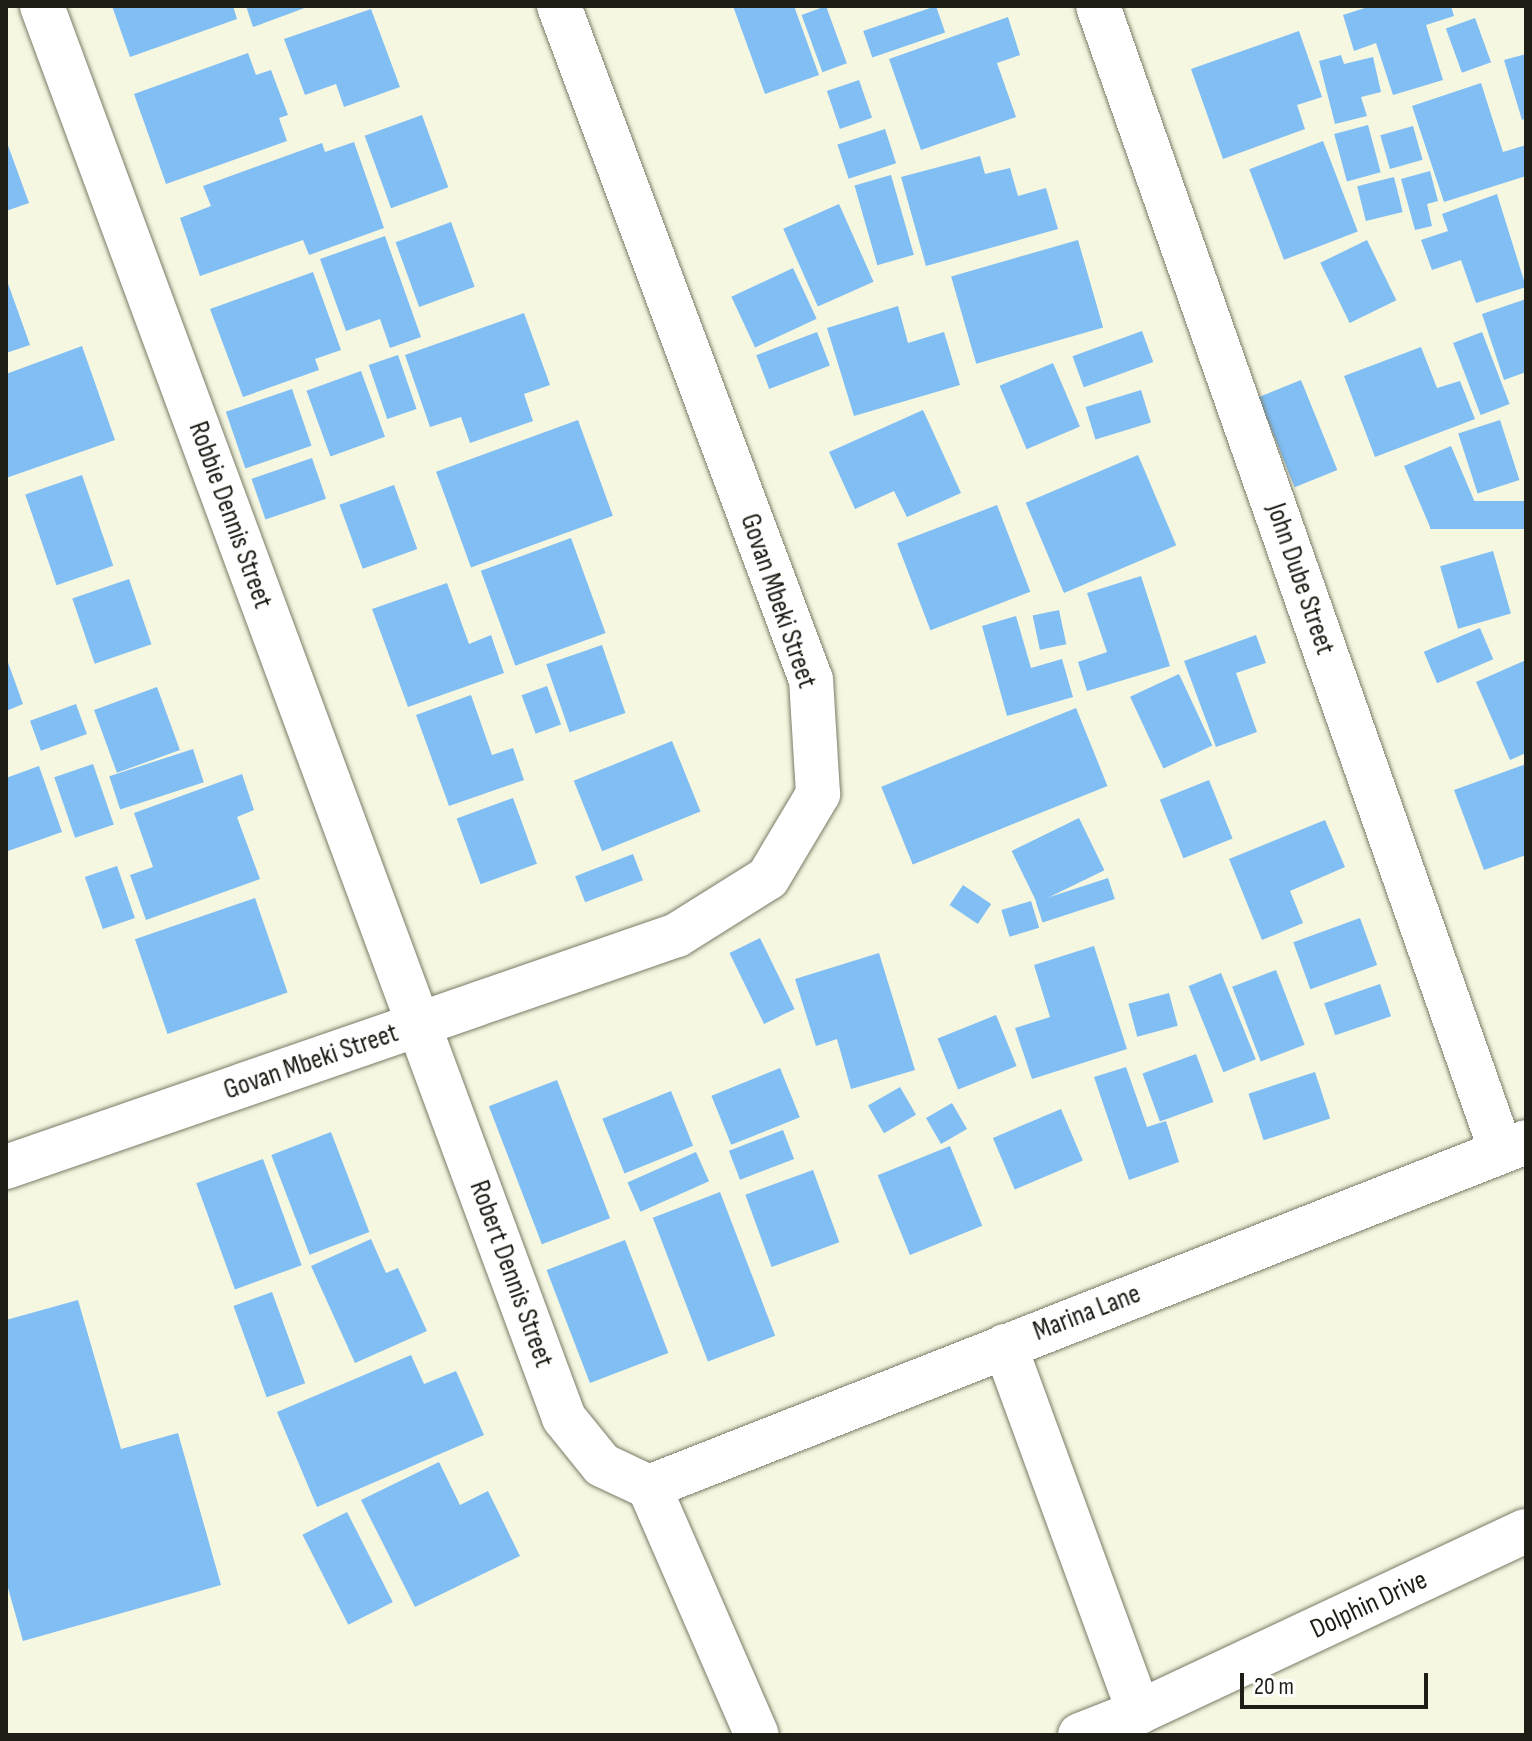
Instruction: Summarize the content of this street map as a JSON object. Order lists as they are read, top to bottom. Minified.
{"streets":{"street":["Robbie Dennis Street","John Dube Street","Govan Mbeki Street","Robert Dennis Street","Marina Lane","Dolphin Drive"]},"crossings":[["Robbie Dennis Street","Govan Mbeki Street"],["Robbie Dennis Street","Robert Dennis Street"],["John Dube Street","Marina Lane"],["Govan Mbeki Street","Robert Dennis Street"],["Robert Dennis Street","Marina Lane"]],"scale_bar":"20 m"}
